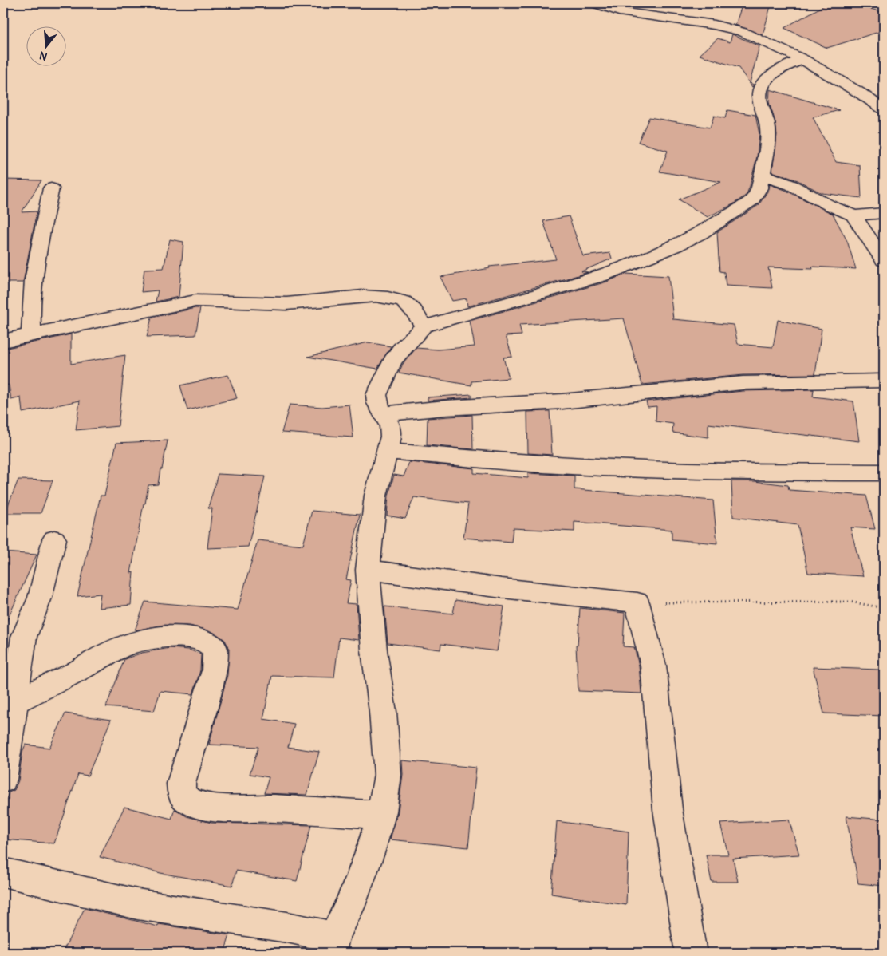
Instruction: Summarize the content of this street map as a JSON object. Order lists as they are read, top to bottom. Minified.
{"north":"bottom"}
